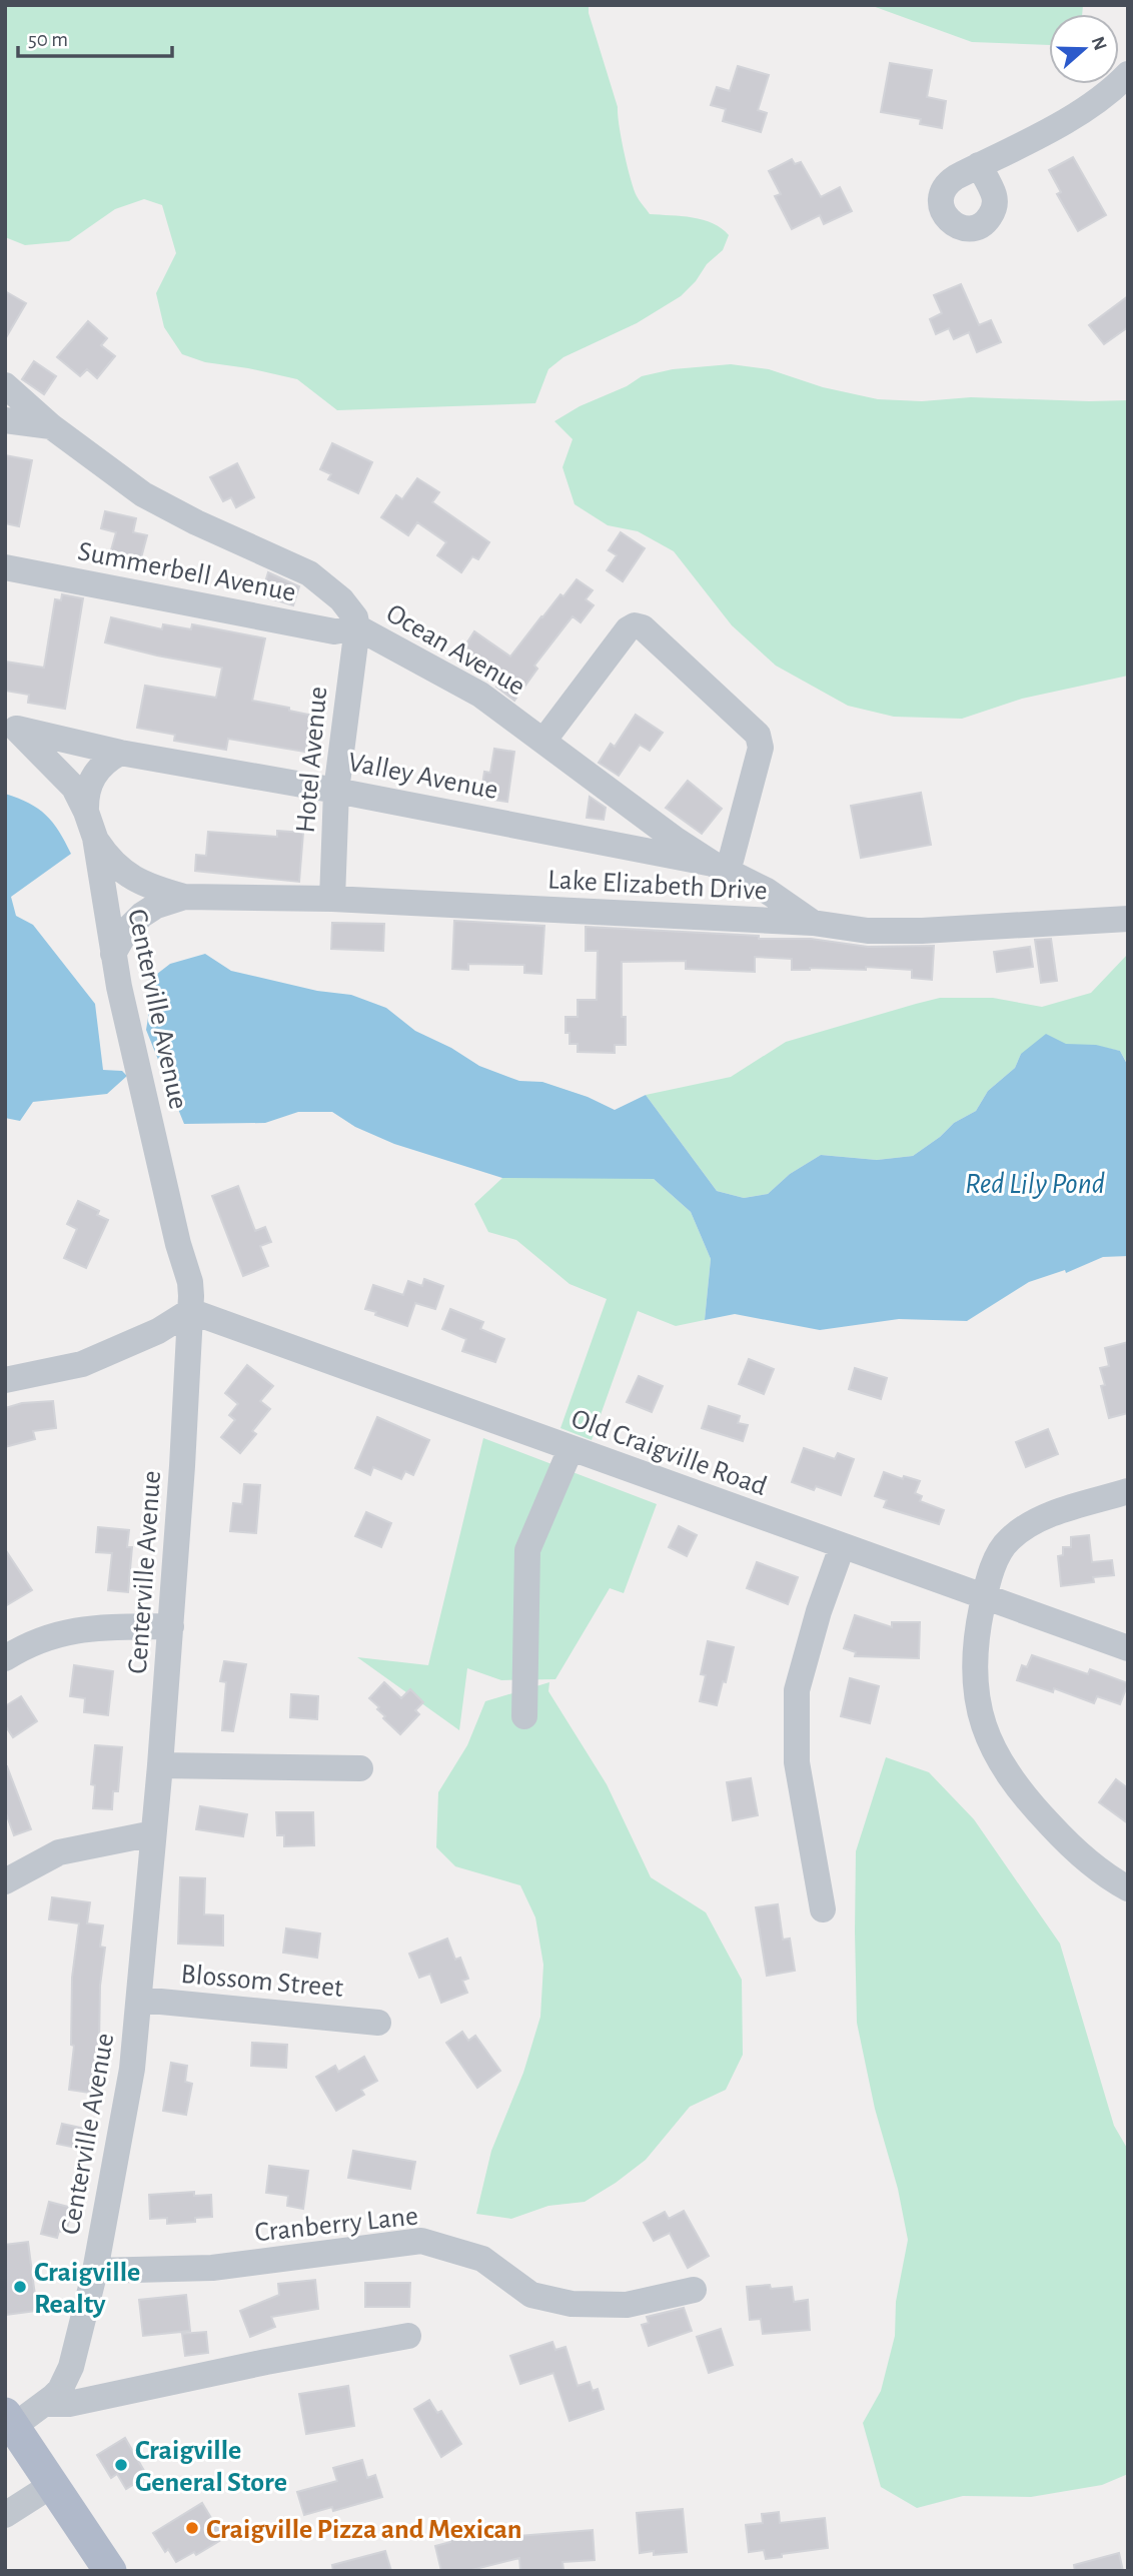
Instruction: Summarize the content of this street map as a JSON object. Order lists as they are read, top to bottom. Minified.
{"streets":{"street":["Summerbell Avenue","Ocean Avenue","Hotel Avenue","Valley Avenue","Lake Elizabeth Drive","Centerville Avenue","Old Craigville Road","Blossom Street","Cranberry Lane"]},"crossings":[["Summerbell Avenue","Ocean Avenue"],["Summerbell Avenue","Hotel Avenue"],["Ocean Avenue","Hotel Avenue"],["Ocean Avenue","Valley Avenue"],["Ocean Avenue","Lake Elizabeth Drive"],["Hotel Avenue","Valley Avenue"],["Hotel Avenue","Lake Elizabeth Drive"],["Valley Avenue","Centerville Avenue"],["Lake Elizabeth Drive","Centerville Avenue"],["Centerville Avenue","Old Craigville Road"],["Centerville Avenue","Blossom Street"],["Centerville Avenue","Cranberry Lane"]],"water":["Red Lily Pond"],"places":["Craigville Realty","Craigville General Store","Craigville Pizza and Mexican"],"scale_bar":"50 m","north":"right"}
